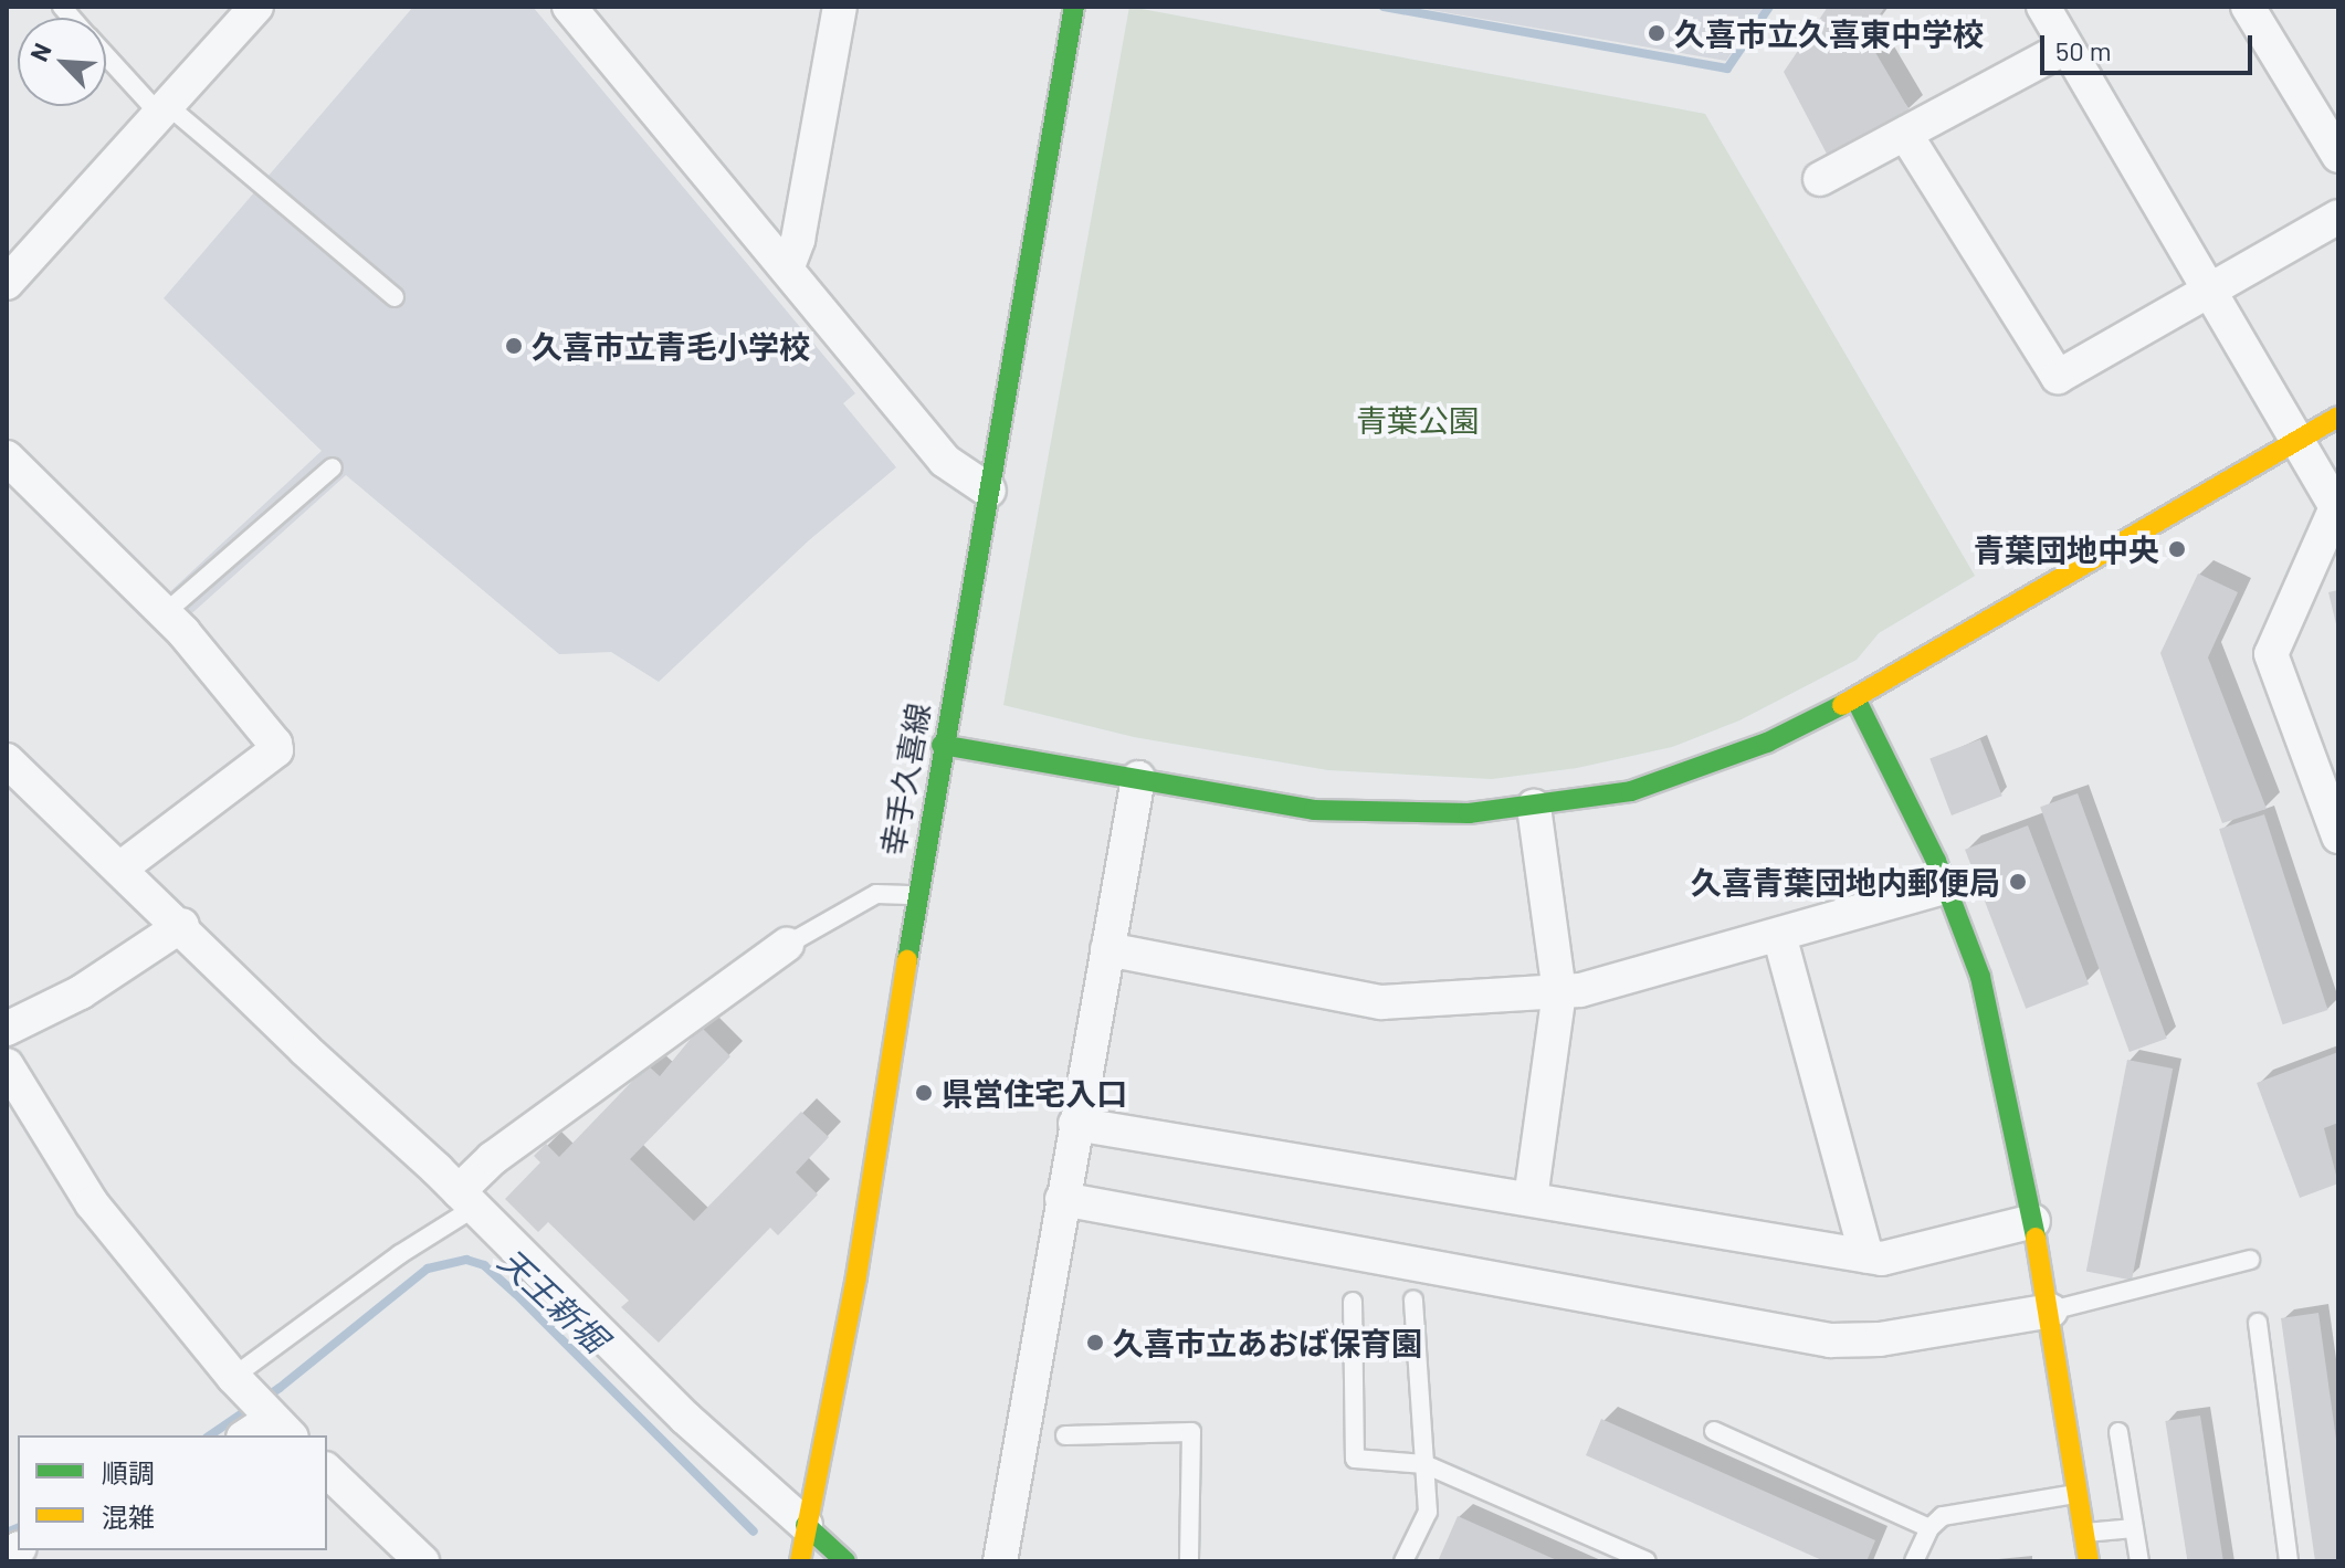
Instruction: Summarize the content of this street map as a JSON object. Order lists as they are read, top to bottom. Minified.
{"streets":{"street":["幸手久喜線"]},"water":["天王新堀"],"parks":["青葉公園"],"places":["久喜市立久喜東中学校","久喜市立青毛小学校","青葉団地中央","久喜青葉団地内郵便局","県営住宅入口","久喜市立あおば保育園"],"legend":["順調","混雑"],"scale_bar":"50 m","north":"top left"}
